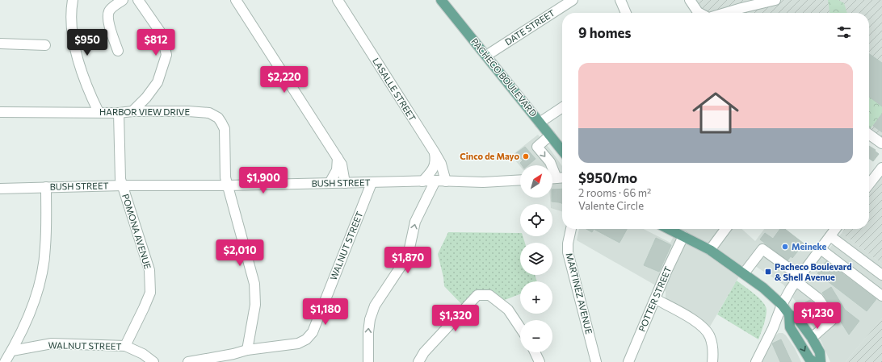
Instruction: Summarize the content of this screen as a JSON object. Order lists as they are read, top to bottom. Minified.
{"streets":{"main road":["PACHECO BOULEVARD"],"street":["DATE STREET","LASALLE STREET","HARBOR VIEW DRIVE","BUSH STREET","POMONA AVENUE","WALNUT STREET","MARTINEZ AVENUE","POTTER STREET"]},"crossings":[["DATE STREET","PACHECO BOULEVARD"],["LASALLE STREET","BUSH STREET"],["HARBOR VIEW DRIVE","BUSH STREET"],["HARBOR VIEW DRIVE","POMONA AVENUE"],["HARBOR VIEW DRIVE","WALNUT STREET"],["BUSH STREET","POMONA AVENUE"],["BUSH STREET","WALNUT STREET"],["POMONA AVENUE","WALNUT STREET"]],"places":{"other":["Cinco de Mayo","Meineke"],"transit":["Pacheco Boulevard & Shell Avenue"]},"north":"top right","page":{"heading":"9 homes","price":["$950","$812","$2,220","$1,900","$2,010","$1,870","$1,180","$1,230","$1,320"],"list":[{"name":"$950/mo","note":"2 rooms · 66 m² · Valente Circle"}],"map_buttons":["+","−"]}}
